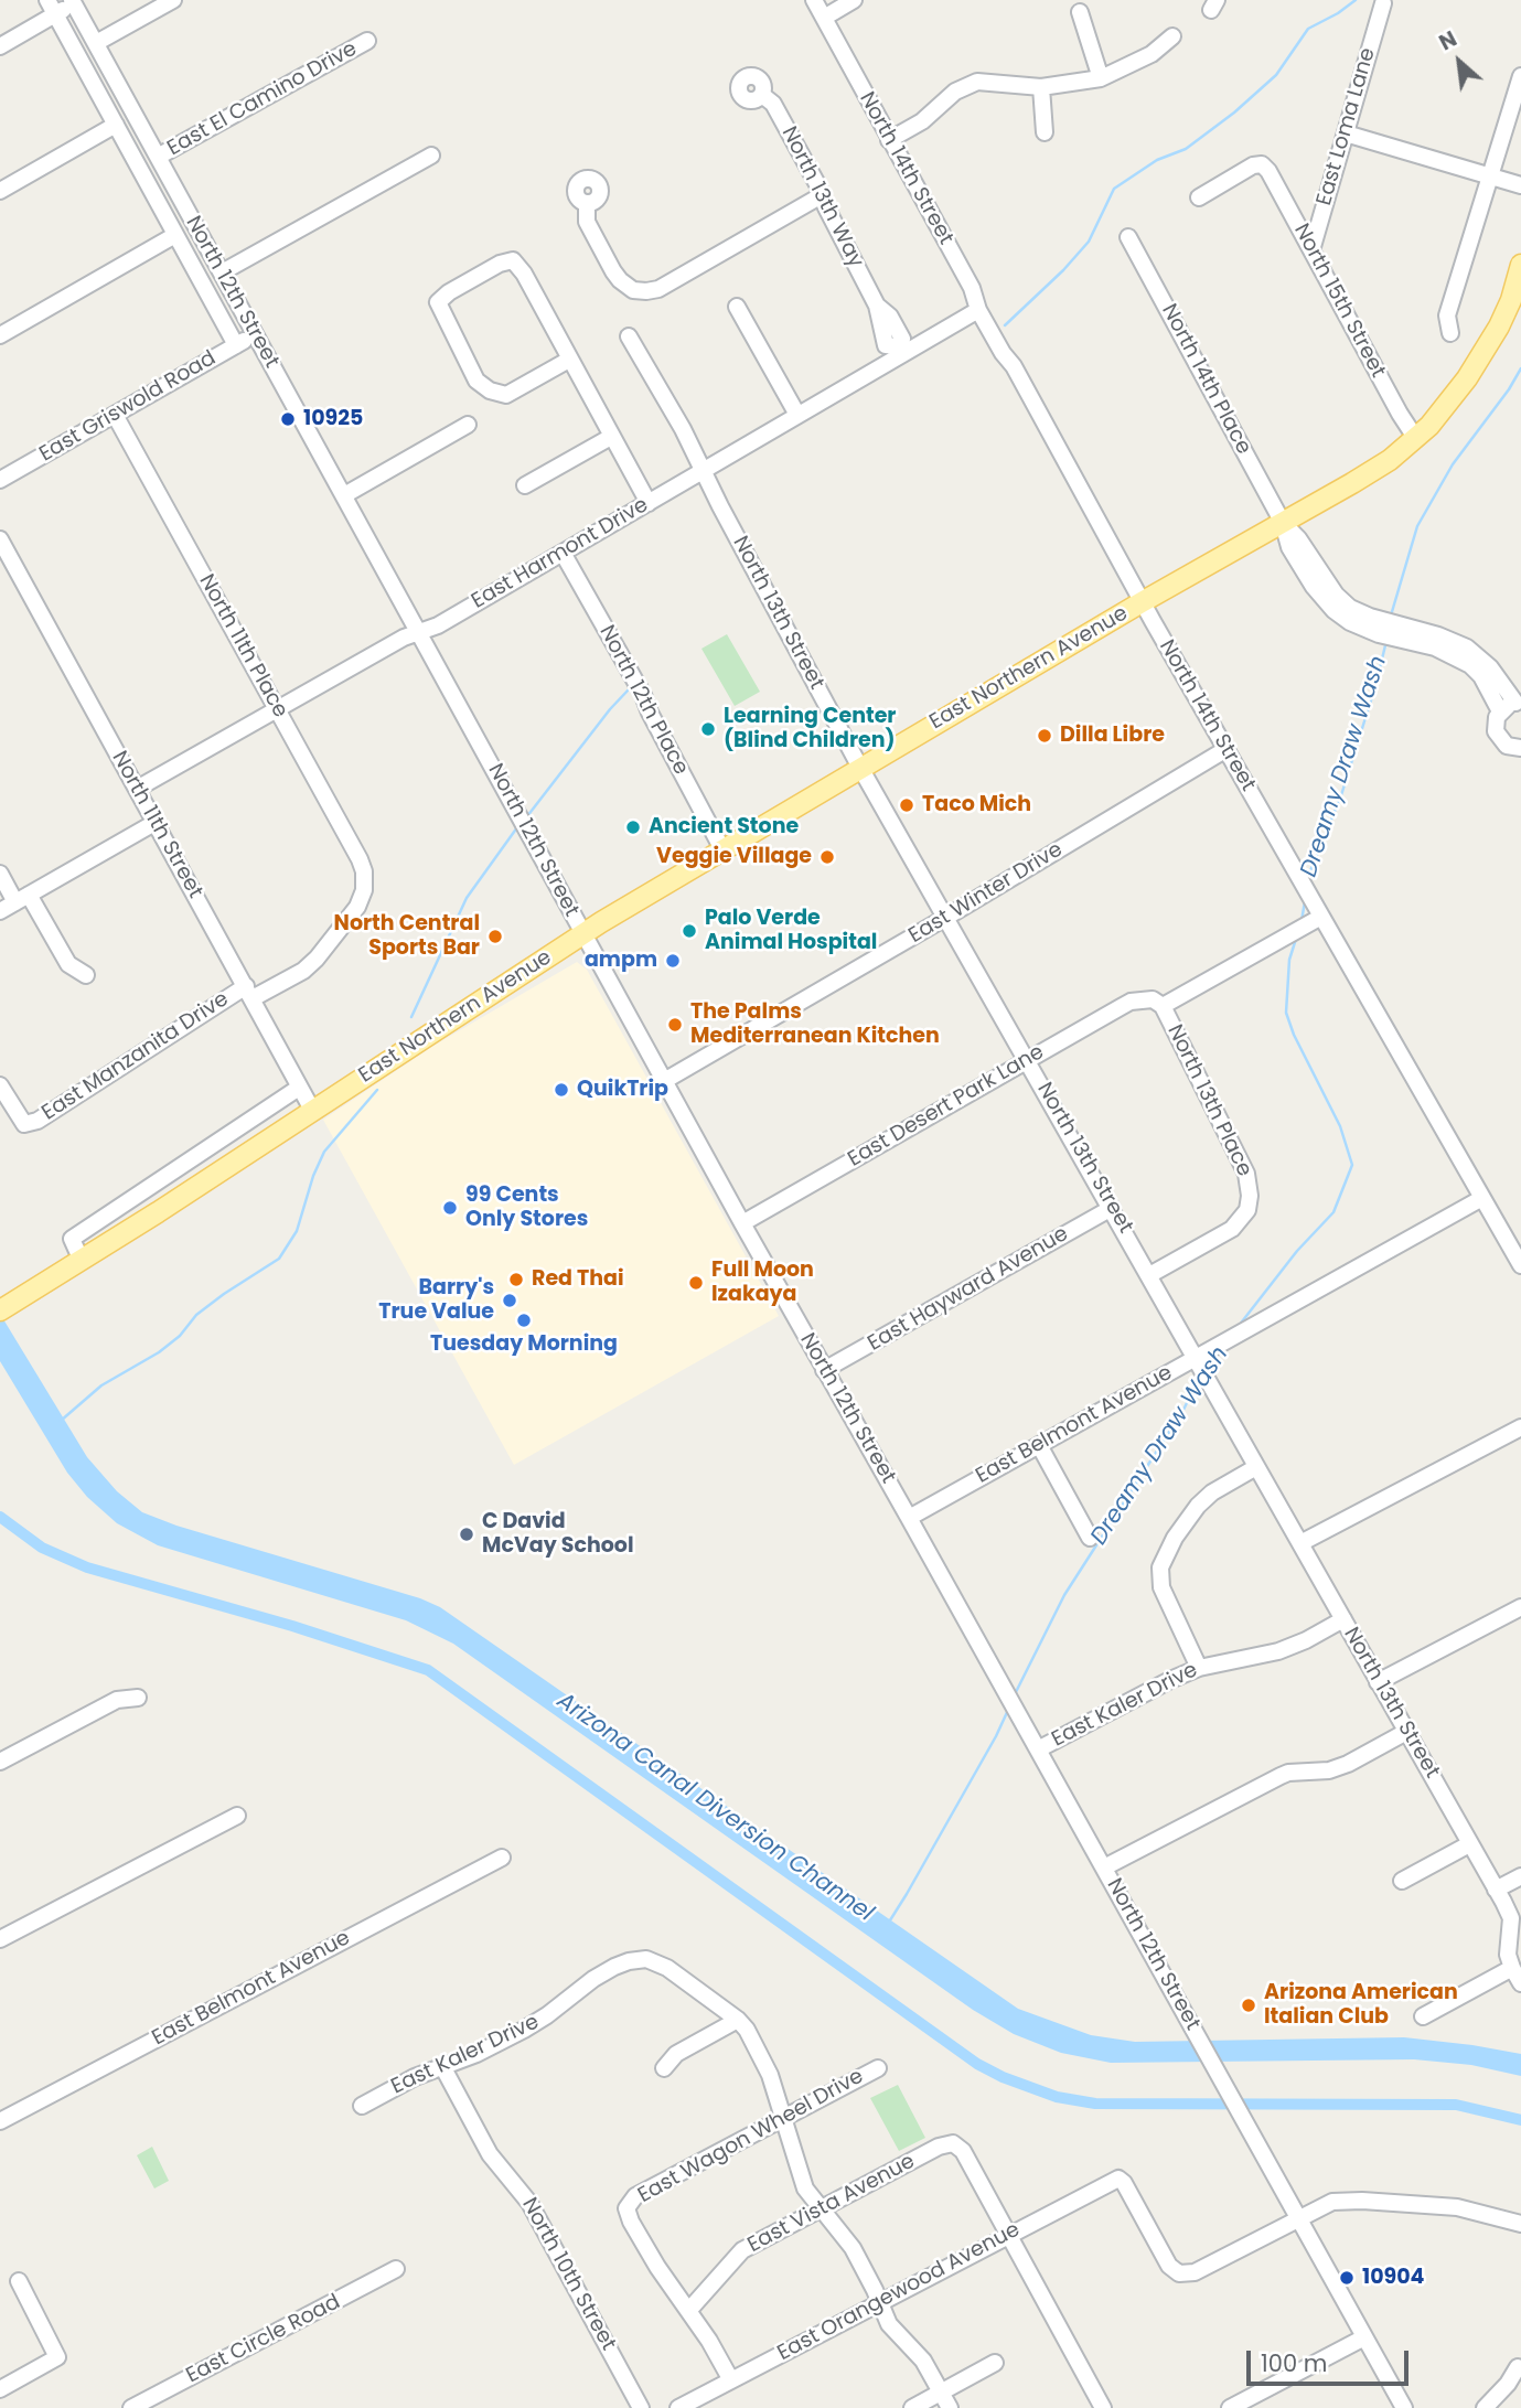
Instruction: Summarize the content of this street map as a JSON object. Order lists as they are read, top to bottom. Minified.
{"streets":{"main road":["East Northern Avenue"],"street":["East El Camino Drive","East Loma Lane","North 14th Street","North 13th Way","North 12th Street","North 15th Street","North 14th Place","East Griswold Road","East Harmont Drive","North 13th Street","North 11th Place","North 12th Place","North 11th Street","East Winter Drive","East Manzanita Drive","North 13th Place","East Desert Park Lane","East Hayward Avenue","East Belmont Avenue","East Kaler Drive","East Wagon Wheel Drive","East Vista Avenue","North 10th Street","East Orangewood Avenue","East Circle Road"]},"crossings":[["East El Camino Drive","North 12th Street"],["East Loma Lane","North 15th Street"],["North 14th Street","East Harmont Drive"],["North 14th Street","East Northern Avenue"],["North 14th Street","East Winter Drive"],["North 14th Street","East Desert Park Lane"],["North 14th Street","East Belmont Avenue"],["North 13th Way","East Harmont Drive"],["North 12th Street","East Griswold Road"],["North 12th Street","East Harmont Drive"],["North 12th Street","East Northern Avenue"],["North 12th Street","East Winter Drive"],["North 12th Street","East Desert Park Lane"],["North 12th Street","East Hayward Avenue"],["North 12th Street","East Belmont Avenue"],["North 12th Street","East Kaler Drive"],["North 12th Street","East Orangewood Avenue"],["North 15th Street","East Northern Avenue"],["North 14th Place","East Northern Avenue"],["East Griswold Road","North 11th Place"],["East Harmont Drive","North 13th Street"],["East Harmont Drive","North 11th Place"],["East Harmont Drive","North 12th Place"],["East Harmont Drive","North 11th Street"],["North 13th Street","East Northern Avenue"],["North 13th Street","East Winter Drive"],["North 13th Street","North 13th Place"],["North 13th Street","East Desert Park Lane"],["North 13th Street","East Hayward Avenue"],["North 13th Street","East Belmont Avenue"],["North 13th Street","East Kaler Drive"],["North 11th Place","East Manzanita Drive"],["East Northern Avenue","North 12th Place"],["East Northern Avenue","North 11th Street"],["North 11th Street","East Manzanita Drive"],["North 13th Place","East Desert Park Lane"],["East Kaler Drive","North 10th Street"],["East Wagon Wheel Drive","East Vista Avenue"],["East Vista Avenue","East Orangewood Avenue"]],"water":["Dreamy Draw Wash","Arizona Canal Diversion Channel"],"places":["10925","Learning Center (Blind Children)","Dilla Libre","Taco Mich","Ancient Stone","Veggie Village","Palo Verde Animal Hospital","North Central Sports Bar","ampm","The Palms Mediterranean Kitchen","QuikTrip","99 Cents Only Stores","Red Thai","Full Moon Izakaya","Barry's True Value","Tuesday Morning","C David McVay School","Arizona American Italian Club","10904"],"scale_bar":"100 m","north":"top left"}
